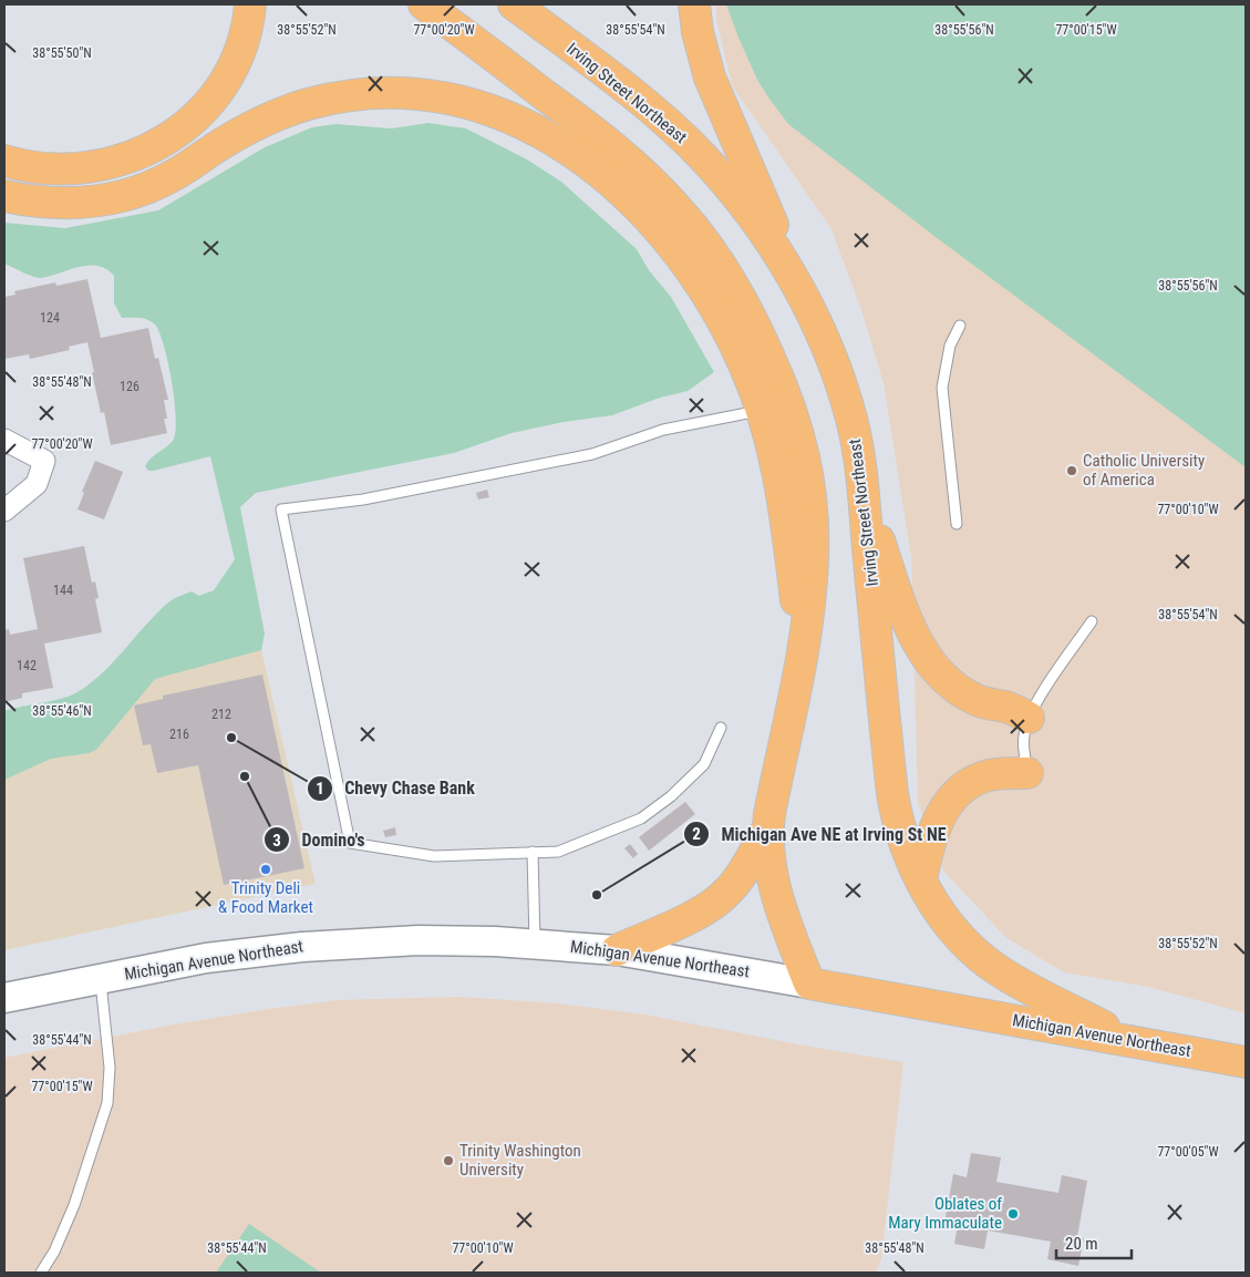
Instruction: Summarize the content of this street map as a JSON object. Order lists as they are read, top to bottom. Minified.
{"streets":{"main road":["Irving Street Northeast","Michigan Avenue Northeast"]},"crossings":[["Irving Street Northeast","Michigan Avenue Northeast"]],"places":["Catholic University of America","Chevy Chase Bank","Domino's","Trinity Deli & Food Market","Michigan Ave NE at Irving St NE","Trinity Washington University","Oblates of Mary Immaculate"],"house_numbers":["124","126","144","142","212","216"],"scale_bar":"20 m","coordinates":["38°55'52\"N","77°00'20\"W","38°55'54\"N","38°55'56\"N","77°00'15\"W","38°55'50\"N","38°55'48\"N","77°00'10\"W","38°55'46\"N","38°55'44\"N","77°00'05\"W"]}
